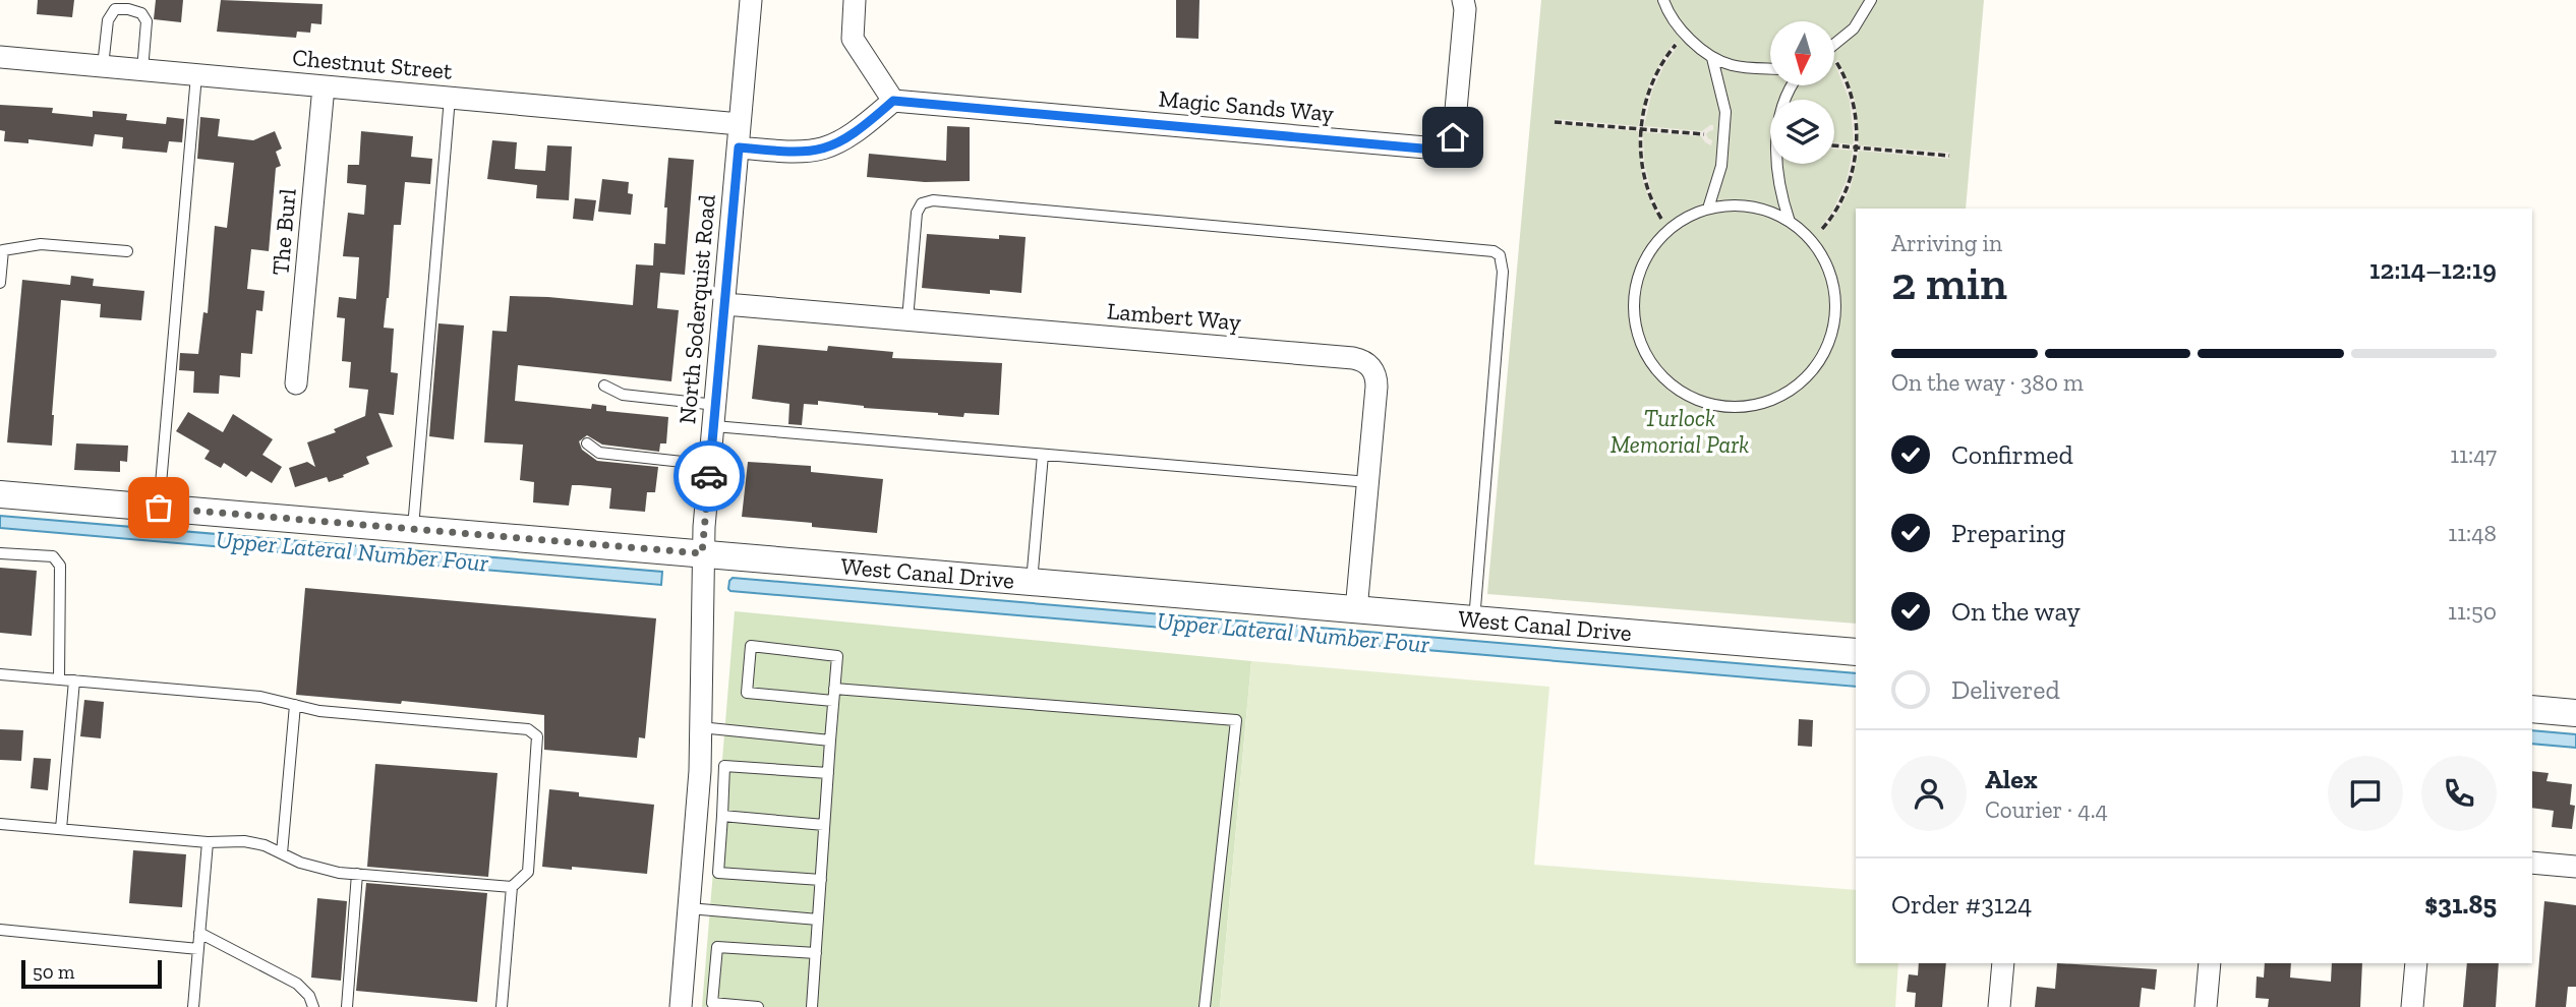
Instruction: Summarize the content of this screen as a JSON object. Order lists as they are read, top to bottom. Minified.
{"streets":{"street":["Chestnut Street","Magic Sands Way","The Burl","North Soderquist Road","Lambert Way","West Canal Drive"]},"crossings":[["Chestnut Street","The Burl"],["Chestnut Street","North Soderquist Road"],["North Soderquist Road","Lambert Way"],["North Soderquist Road","West Canal Drive"],["Lambert Way","West Canal Drive"]],"water":["Upper Lateral Number Four"],"parks":["Turlock Memorial Park"],"scale_bar":"50 m","north":"bottom","page":{"heading":["2 min","Arriving in","12:14–12:19"],"panel":["Alex","Courier · 4.4","Order #3124","$31.85"],"bar":"On the way · 380 m","list":[["Confirmed","11:47"],["Preparing","11:48"],["On the way","11:50"],"Delivered"],"scale":"50 m"}}
